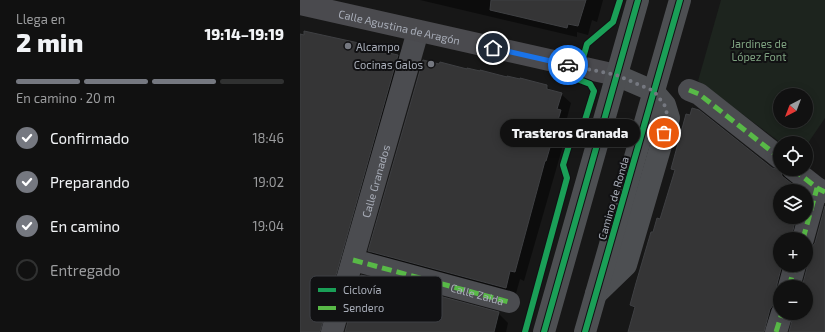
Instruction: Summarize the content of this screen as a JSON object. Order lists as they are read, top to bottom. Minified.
{"streets":{"main road":["Calle Agustina de Aragón","Camino de Ronda"],"street":["Calle Granados","Calle Zaida"]},"crossings":[["Calle Agustina de Aragón","Calle Granados"],["Calle Granados","Calle Zaida"]],"parks":["Jardines de López Font"],"places":["Alcampo","Cocinas Galos","Trasteros Granada"],"legend":["Ciclovía","Sendero"],"north":"bottom left","page":{"heading":["2 min","Llega en","19:14–19:19"],"bar":"En camino · 20 m","map_buttons":["+","−"],"list":[["Confirmado","18:46"],["Preparando","19:02"],["En camino","19:04"],"Entregado"],"bubble":"Trasteros Granada"}}
